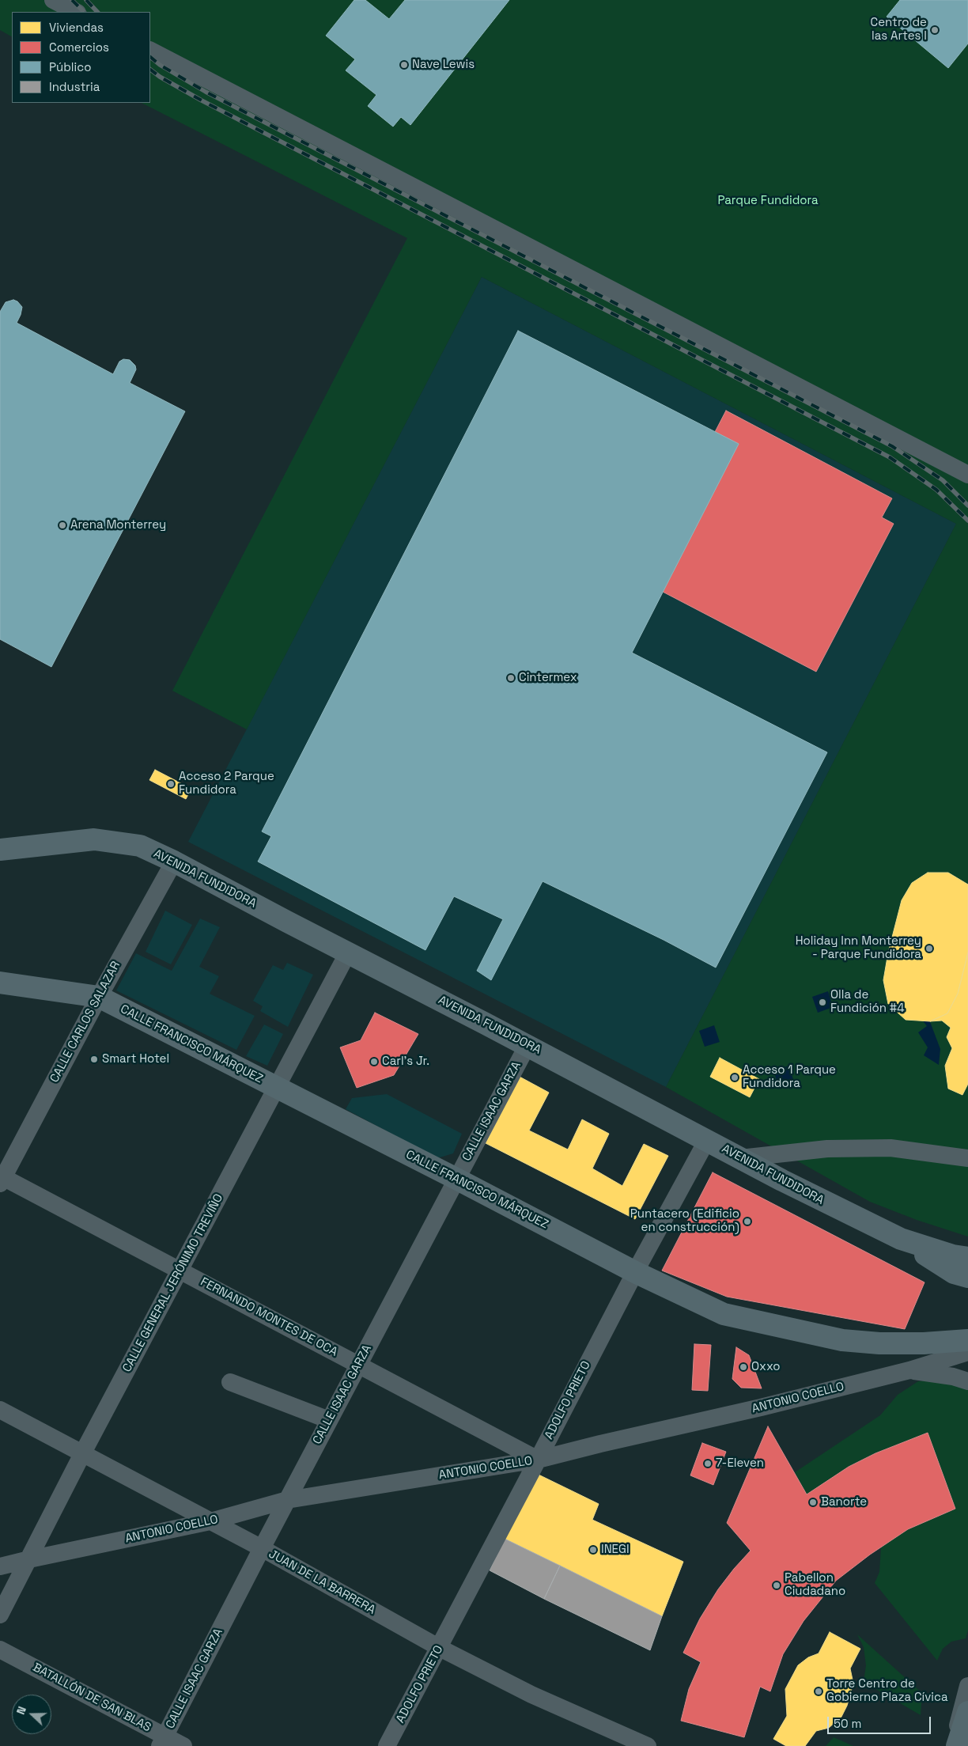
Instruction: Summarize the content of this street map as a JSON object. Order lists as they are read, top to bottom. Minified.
{"streets":{"main road":["AVENIDA FUNDIDORA","CALLE FRANCISCO MÁRQUEZ"],"street":["CALLE CARLOS SALAZAR","CALLE ISAAC GARZA","CALLE GENERAL JERÓNIMO TREVIÑO","FERNANDO MONTES DE OCA","ANTONIO COELLO","ADOLFO PRIETO","JUAN DE LA BARRERA","BATALLÓN DE SAN BLAS"]},"crossings":[["AVENIDA FUNDIDORA","CALLE CARLOS SALAZAR"],["AVENIDA FUNDIDORA","CALLE ISAAC GARZA"],["AVENIDA FUNDIDORA","CALLE GENERAL JERÓNIMO TREVIÑO"],["AVENIDA FUNDIDORA","ADOLFO PRIETO"],["CALLE CARLOS SALAZAR","CALLE FRANCISCO MÁRQUEZ"],["CALLE CARLOS SALAZAR","FERNANDO MONTES DE OCA"],["CALLE FRANCISCO MÁRQUEZ","CALLE ISAAC GARZA"],["CALLE FRANCISCO MÁRQUEZ","CALLE GENERAL JERÓNIMO TREVIÑO"],["CALLE FRANCISCO MÁRQUEZ","ADOLFO PRIETO"],["CALLE ISAAC GARZA","FERNANDO MONTES DE OCA"],["CALLE ISAAC GARZA","ANTONIO COELLO"],["CALLE ISAAC GARZA","JUAN DE LA BARRERA"],["CALLE ISAAC GARZA","BATALLÓN DE SAN BLAS"],["CALLE GENERAL JERÓNIMO TREVIÑO","FERNANDO MONTES DE OCA"],["CALLE GENERAL JERÓNIMO TREVIÑO","ANTONIO COELLO"],["CALLE GENERAL JERÓNIMO TREVIÑO","JUAN DE LA BARRERA"],["FERNANDO MONTES DE OCA","ANTONIO COELLO"],["FERNANDO MONTES DE OCA","ADOLFO PRIETO"],["ANTONIO COELLO","ADOLFO PRIETO"],["ANTONIO COELLO","JUAN DE LA BARRERA"],["ADOLFO PRIETO","JUAN DE LA BARRERA"]],"parks":["Parque Fundidora"],"places":["Centro de las Artes I","Nave Lewis","Arena Monterrey","Cintermex","Acceso 2 Parque Fundidora","Holiday Inn Monterrey - Parque Fundidora","Olla de Fundición #4","Smart Hotel","Carl's Jr.","Acceso 1 Parque Fundidora","Puntacero (Edificio en construcción)","Oxxo","7-Eleven","Banorte","INEGI","Pabellon Ciudadano","Torre Centro de Gobierno Plaza Cívica"],"legend":["Viviendas","Comercios","Público","Industria"],"scale_bar":"50 m","north":"left"}
